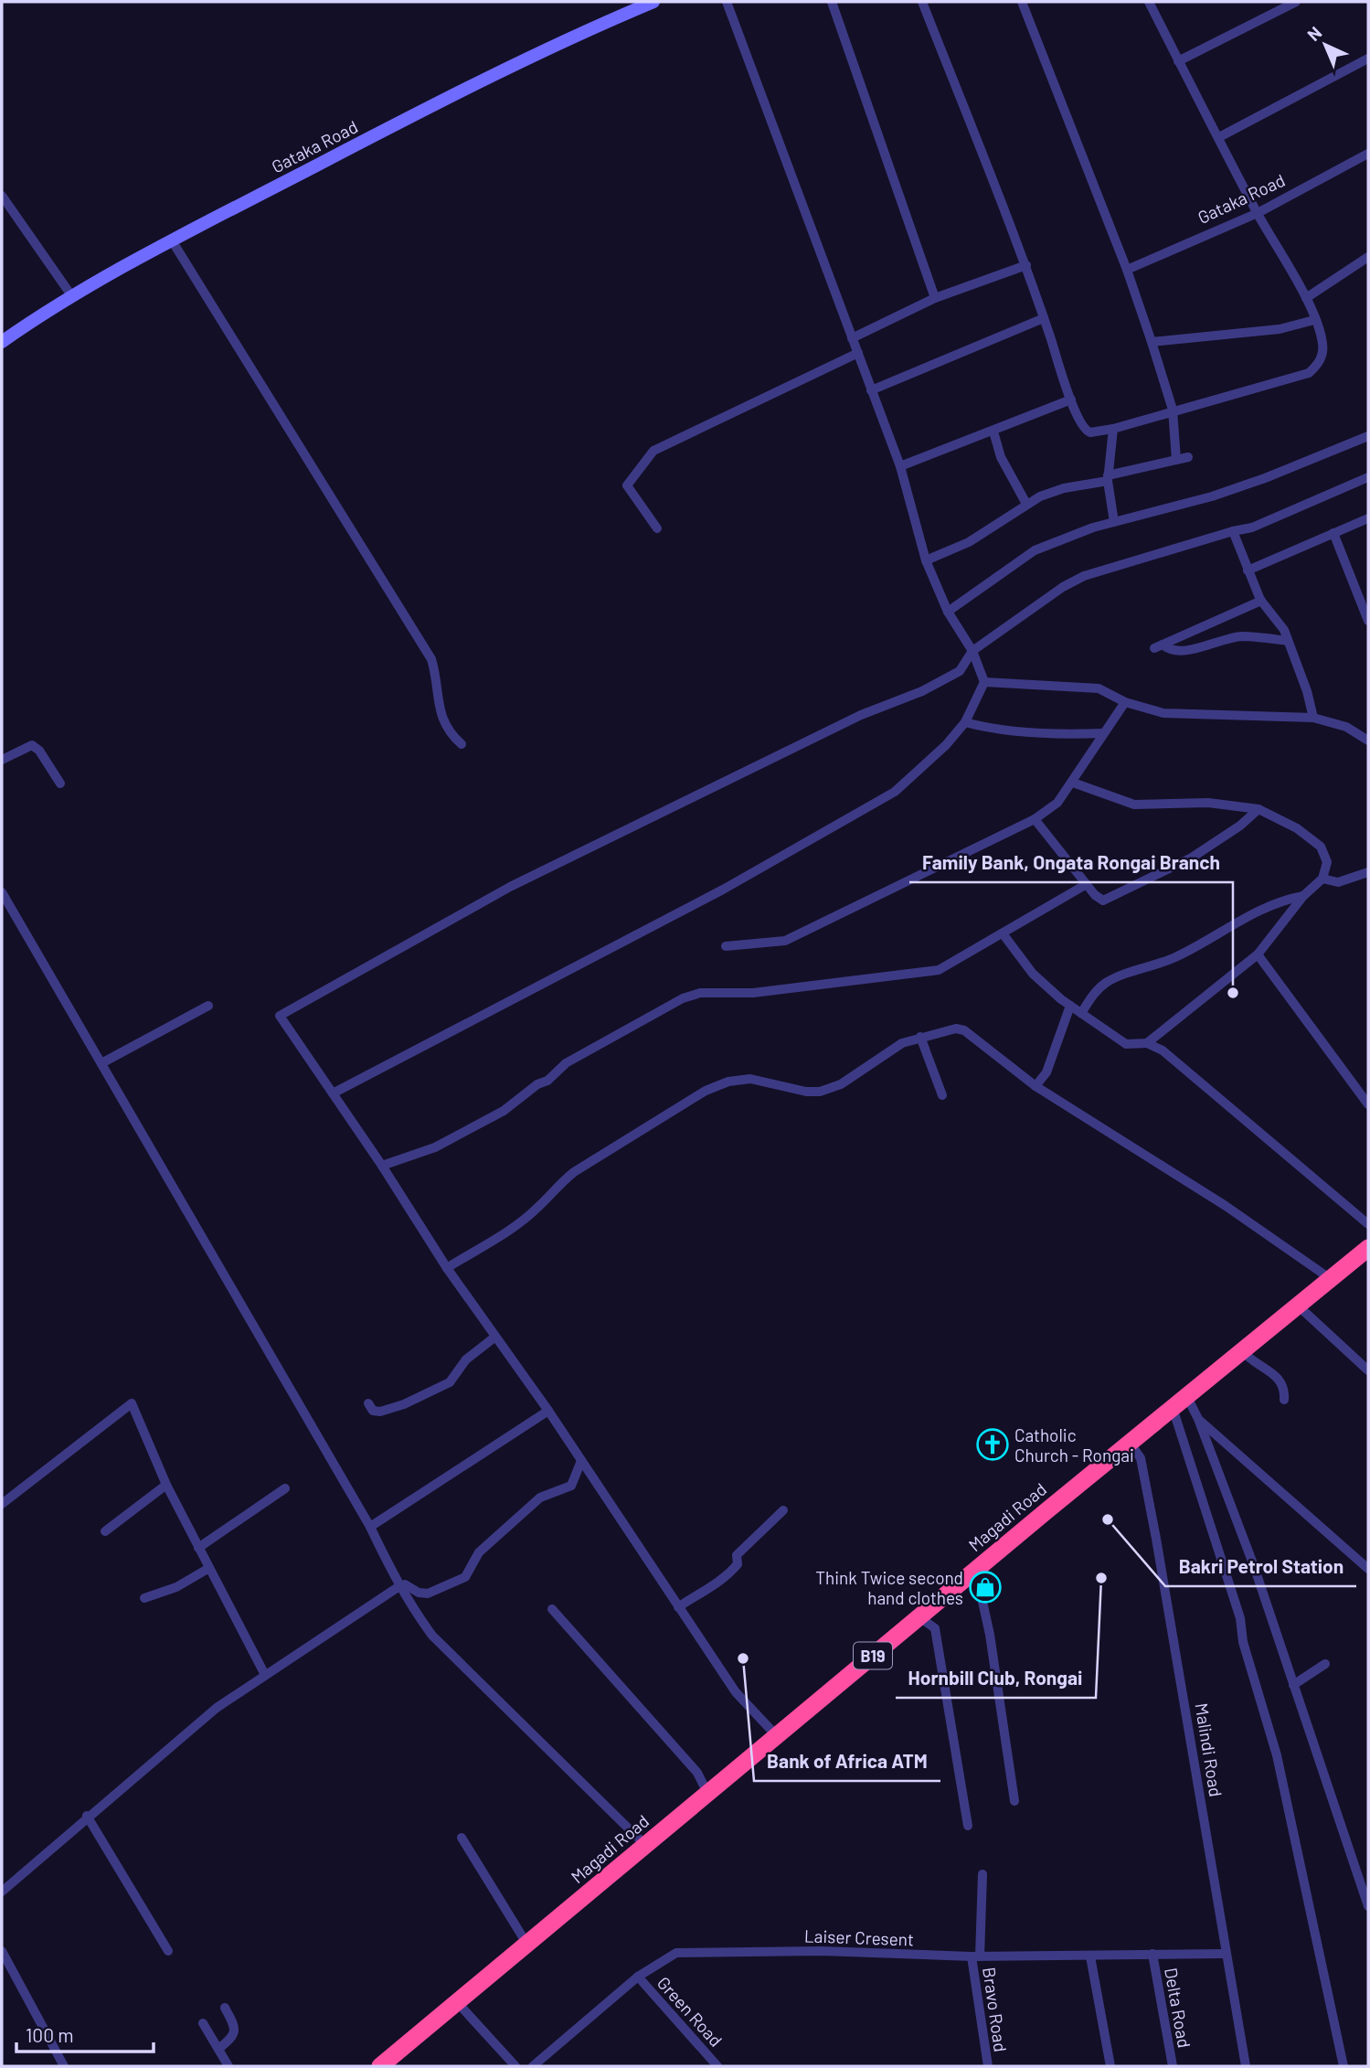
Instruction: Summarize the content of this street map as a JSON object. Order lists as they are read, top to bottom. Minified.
{"streets":{"highway":["Magadi Road","B19"],"street":["Gataka Road","Malindi Road","Laiser Cresent","Delta Road","Bravo Road","Green Road"]},"crossings":[["Magadi Road","Malindi Road"],["Malindi Road","Laiser Cresent"],["Laiser Cresent","Delta Road"],["Laiser Cresent","Bravo Road"],["Laiser Cresent","Green Road"]],"places":{"other":["Family Bank, Ongata Rongai Branch","Bakri Petrol Station","Hornbill Club, Rongai","Bank of Africa ATM"],"church":["Catholic Church - Rongai"],"shop":["Think Twice second hand clothes"]},"scale_bar":"100 m","north":"top left"}
